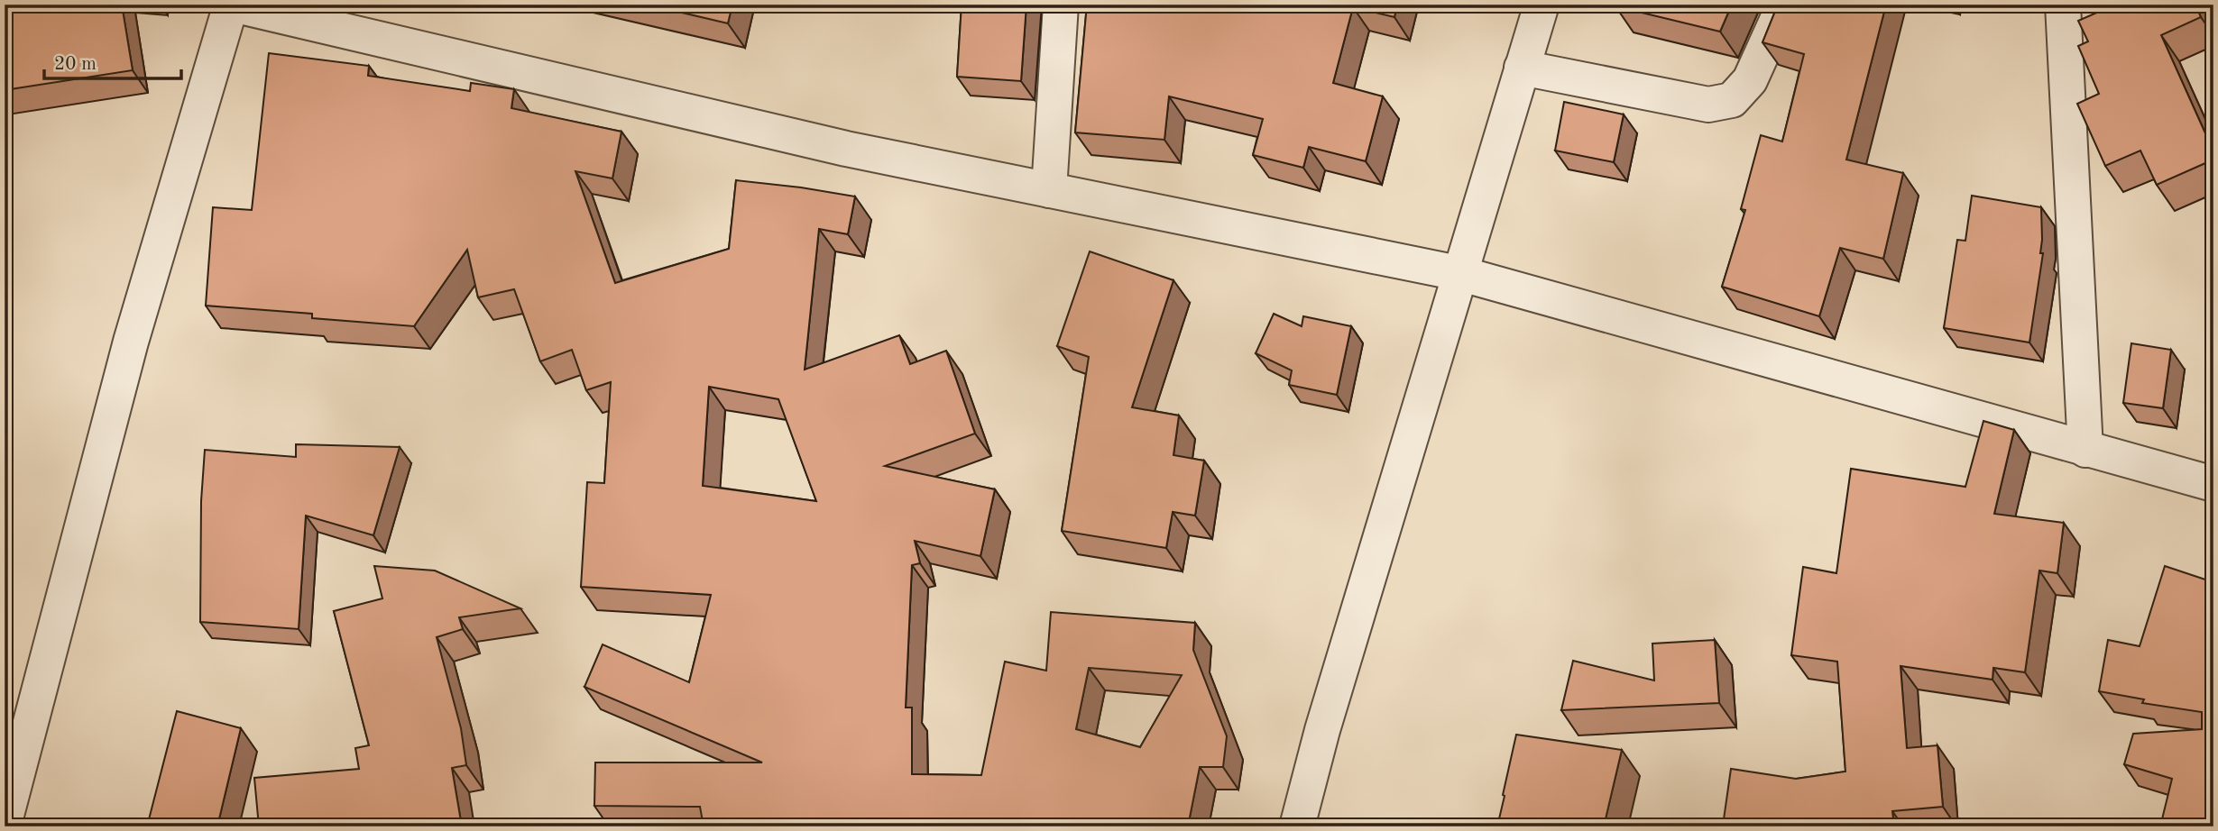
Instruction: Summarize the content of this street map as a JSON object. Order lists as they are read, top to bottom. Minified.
{"scale_bar":"20 m"}
